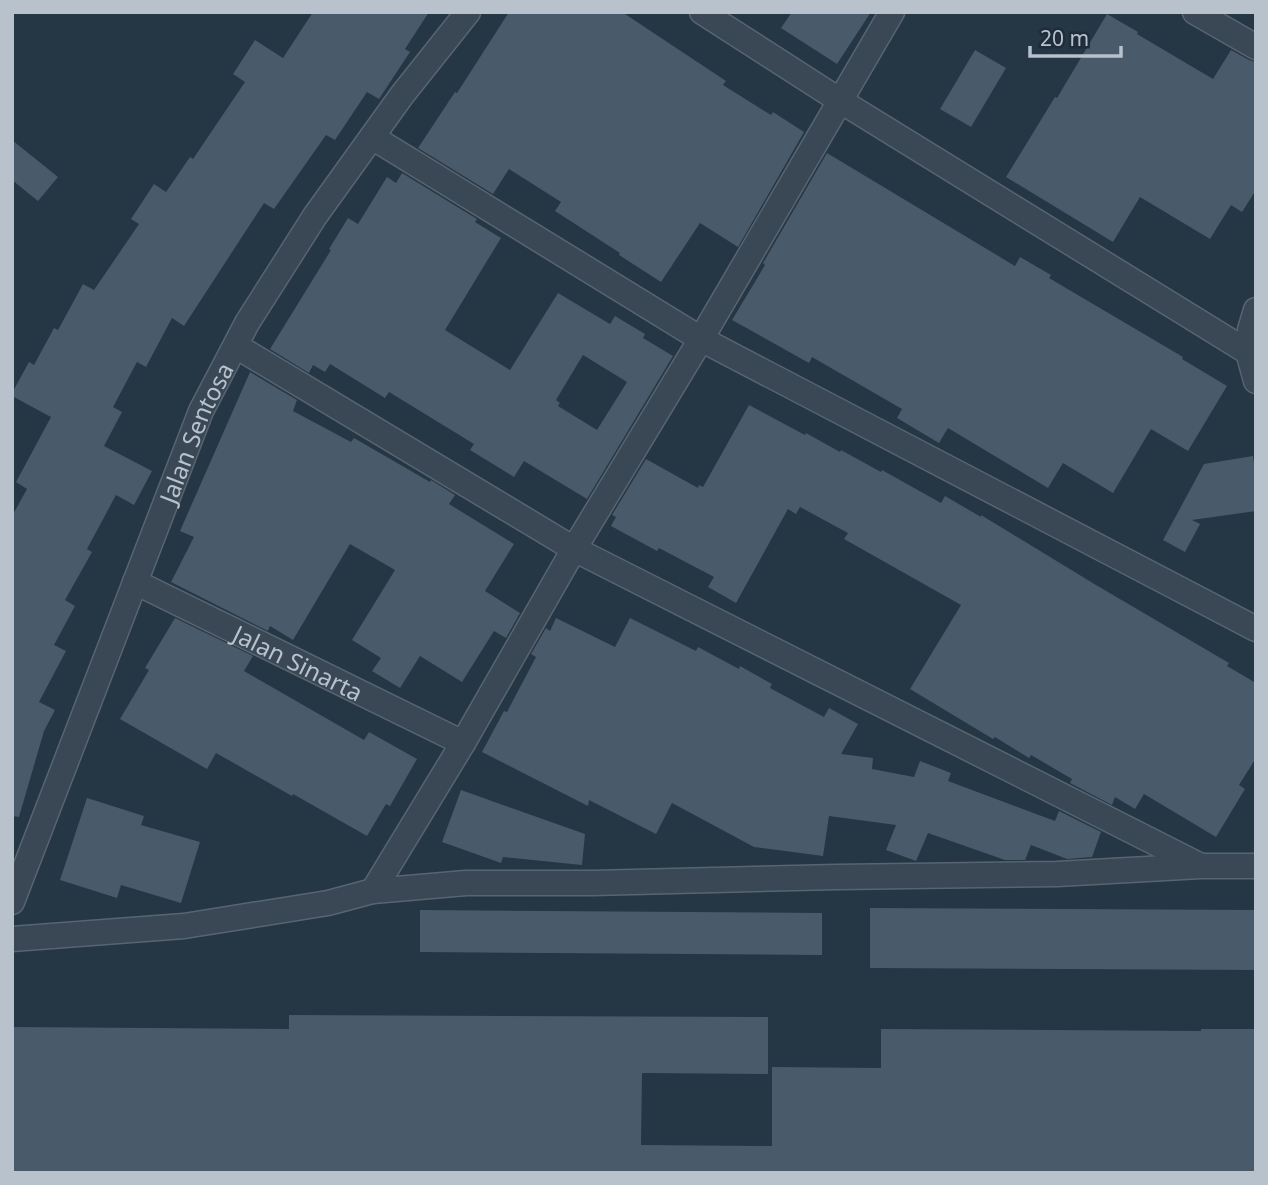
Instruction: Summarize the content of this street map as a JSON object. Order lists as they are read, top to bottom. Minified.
{"streets":{"street":["Jalan Sentosa","Jalan Sinarta"]},"crossings":[["Jalan Sentosa","Jalan Sinarta"]],"scale_bar":"20 m"}
